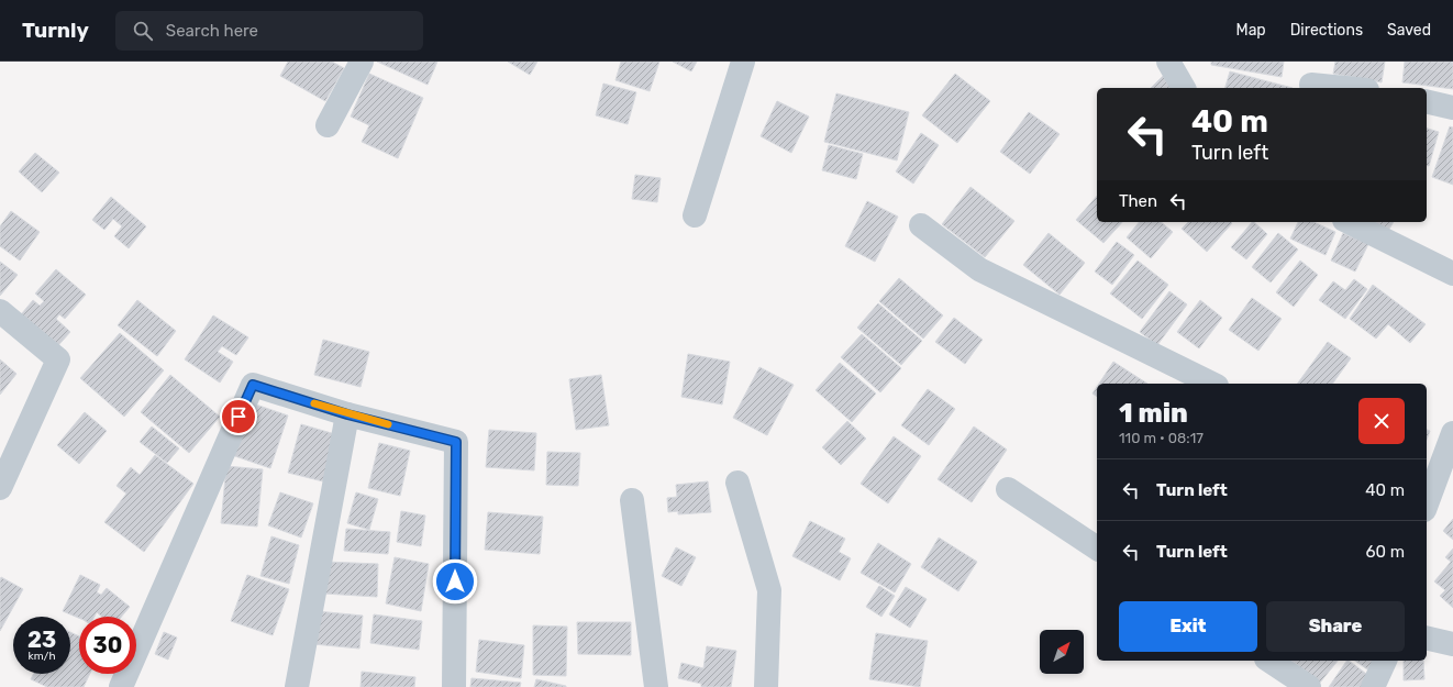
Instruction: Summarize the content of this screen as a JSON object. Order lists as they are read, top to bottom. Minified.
{"north":"top right","page":{"header":"Turnly","search":"Search here","nav":["Map","Directions","Saved"],"turn":["40 m","Turn left"],"then":"Then","heading":["1 min","110 m · 08:17"],"list":[{"name":"Turn left","value":"40 m"},{"name":"Turn left","value":"60 m"}],"buttons":["Exit","Share"],"speed":"23 km/h","limit":"30"}}
